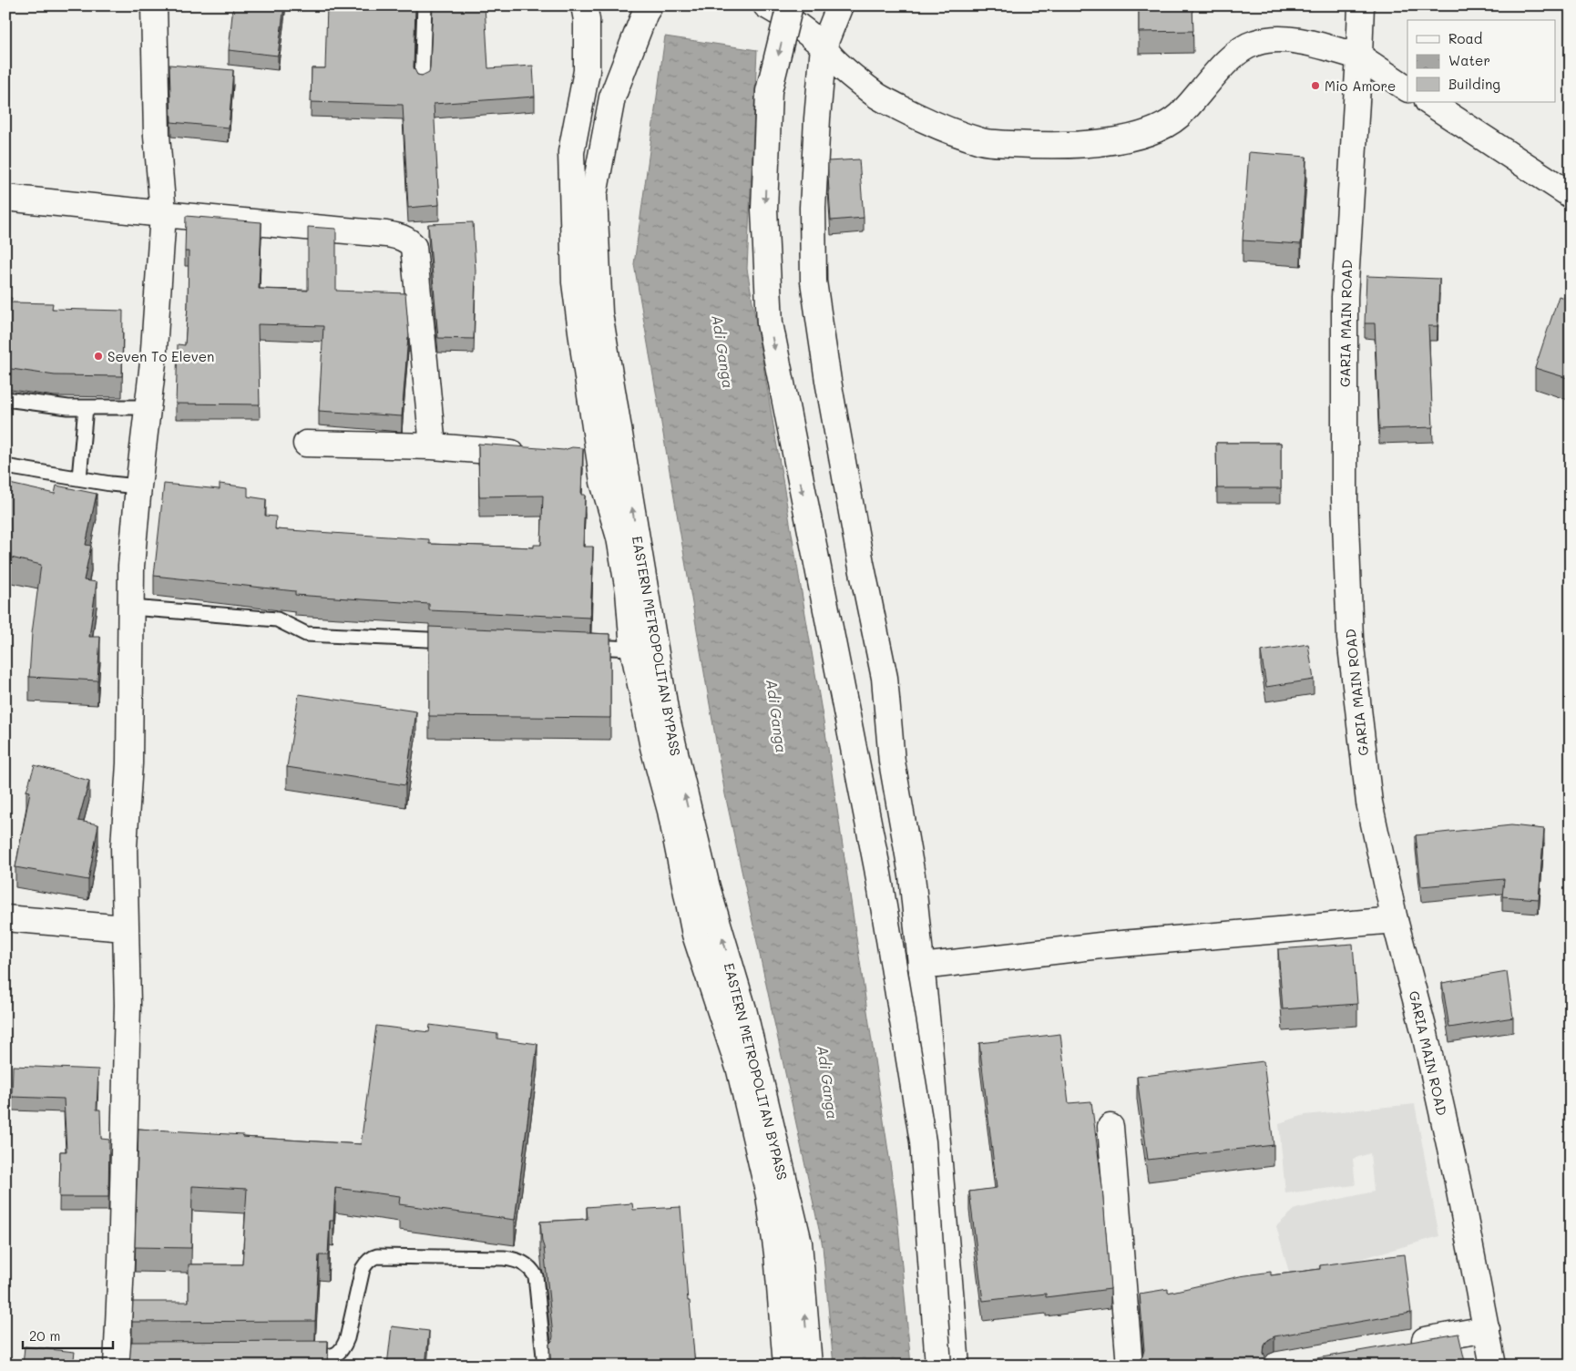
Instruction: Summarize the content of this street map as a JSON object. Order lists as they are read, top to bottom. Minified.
{"streets":{"street":["GARIA MAIN ROAD","EASTERN METROPOLITAN BYPASS"]},"water":["Adi Ganga"],"places":["Mio Amore","Seven To Eleven"],"legend":["Road","Water","Building"],"scale_bar":"20 m"}
